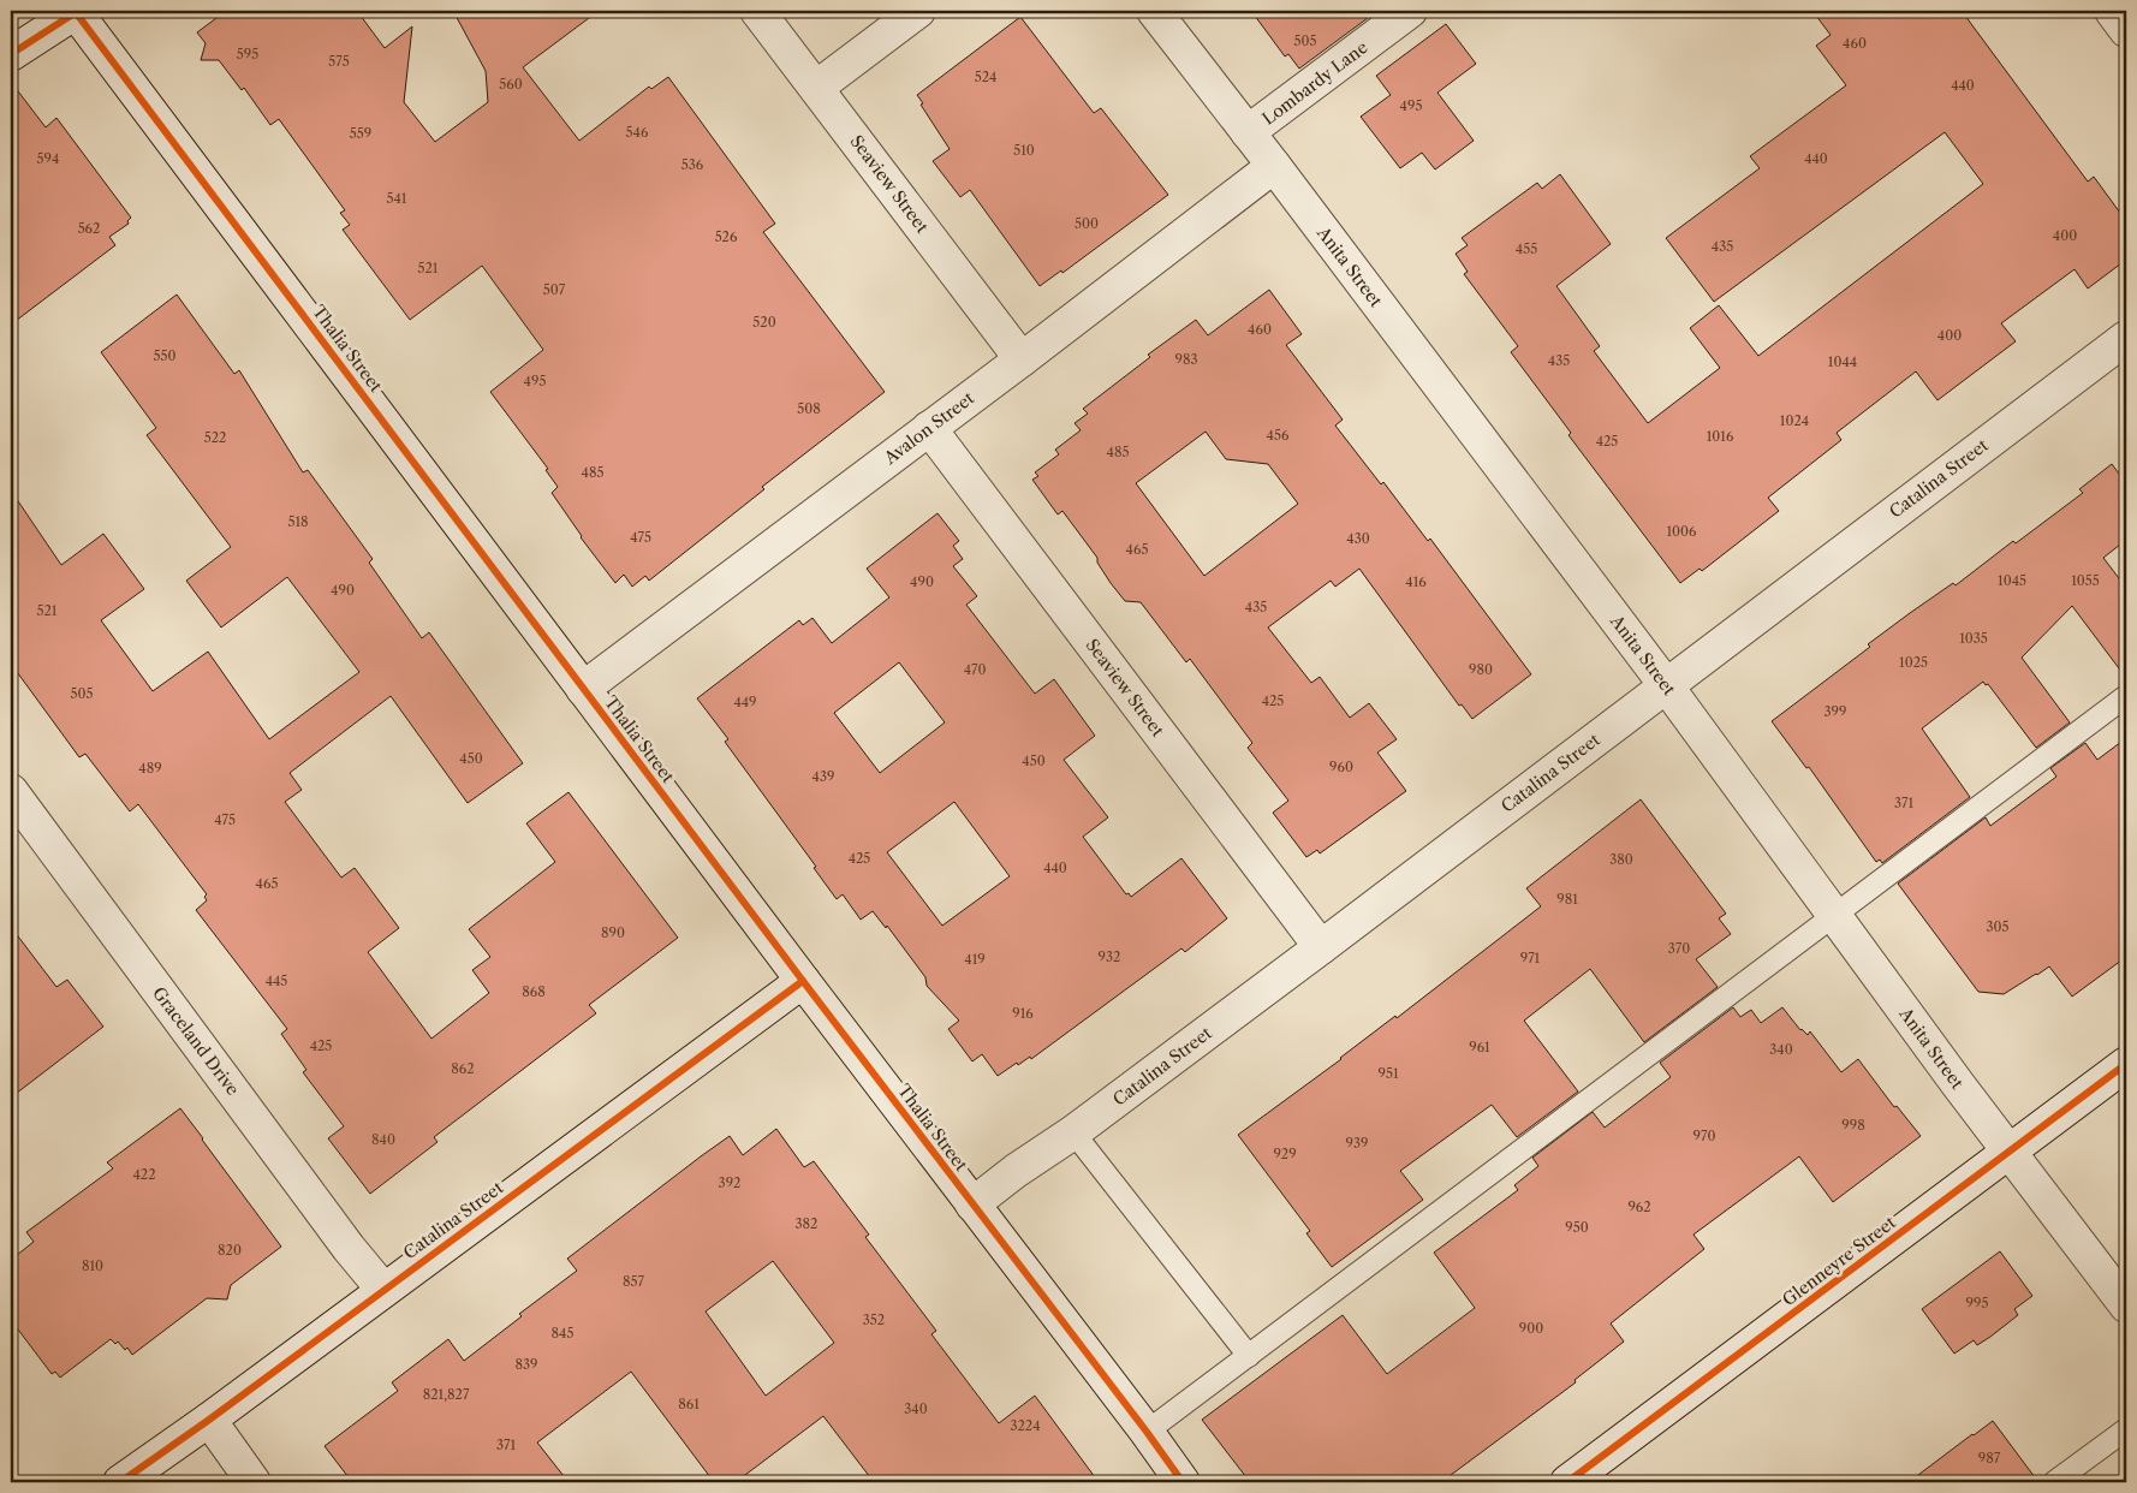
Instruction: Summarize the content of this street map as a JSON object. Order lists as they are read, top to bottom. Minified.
{"streets":{"street":["Lombardy Lane","Seaview Street","Anita Street","Thalia Street","Avalon Street","Catalina Street","Graceland Drive","Glenneyre Street"]},"crossings":[["Lombardy Lane","Anita Street"],["Seaview Street","Avalon Street"],["Seaview Street","Catalina Street"],["Anita Street","Avalon Street"],["Anita Street","Catalina Street"],["Anita Street","Glenneyre Street"],["Thalia Street","Avalon Street"],["Thalia Street","Catalina Street"],["Catalina Street","Graceland Drive"]],"house_numbers":["505","460","595","575","524","560","440","495","546","559","510","594","440","536","541","500","562","400","526","435","455","521","507","520","460","400","550","983","435","1044","495","508","1024","456","1016","522","425","485","485","518","1006","475","430","465","1045","1055","490","416","490","435","521","1035","1025","470","980","505","425","449","399","450","450","960","489","439","371","475","425","380","440","465","981","305","890","370","932","971","419","445","868","916","425","961","340","862","951","998","970","840","939","929","422","392","962","382","950","820","810","857","995","352","900","845","839","821,827","861","340","3224","371","987"]}
